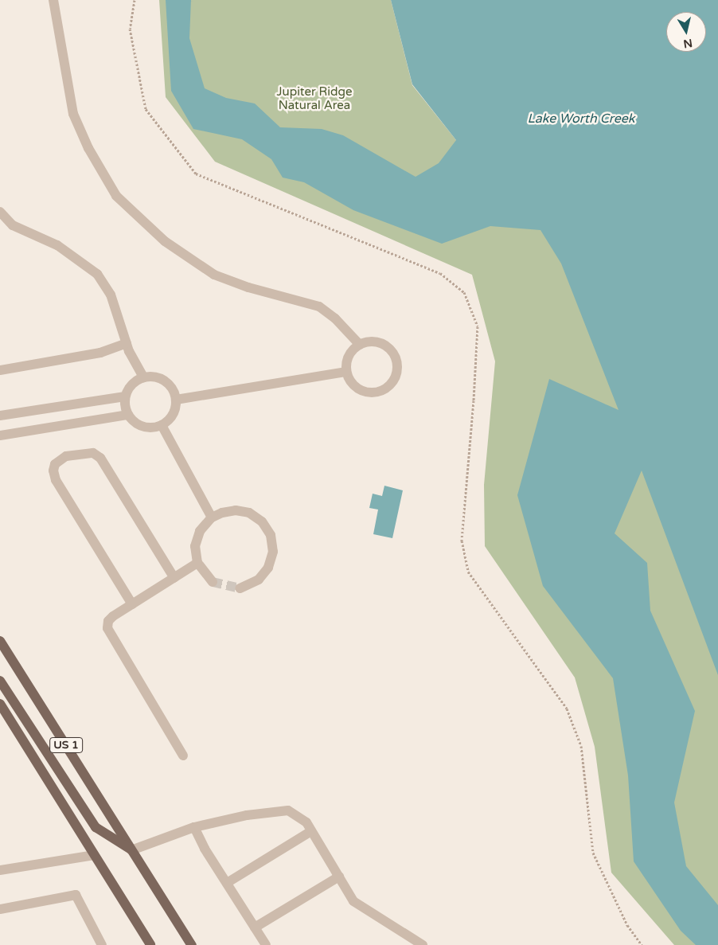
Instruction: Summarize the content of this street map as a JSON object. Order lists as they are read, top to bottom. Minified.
{"streets":{"main road":["US 1"]},"water":["Lake Worth Creek"],"parks":["Jupiter Ridge Natural Area"],"north":"bottom"}
